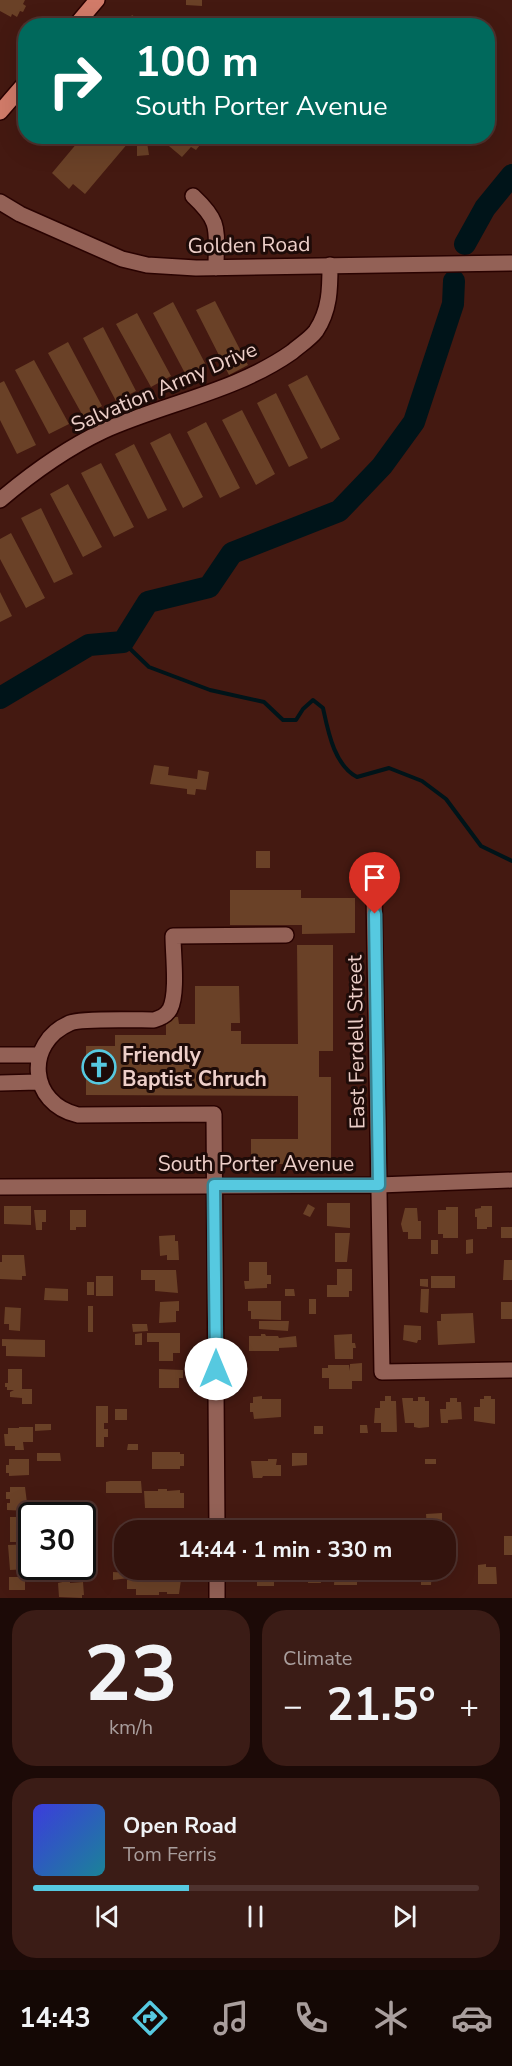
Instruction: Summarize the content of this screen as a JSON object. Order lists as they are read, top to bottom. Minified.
{"streets":{"street":["Golden Road","Salvation Army Drive","East Ferdell Street","South Porter Avenue"]},"crossings":[["Golden Road","Salvation Army Drive"],["East Ferdell Street","South Porter Avenue"]],"places":{"church":["Friendly Baptist Chruch"]},"page":{"turn":["100 m","South Porter Avenue"],"limit":"30","trip":"14:44 · 1 min · 330 m","tile":[["23","km/h"],"Climate"],"heat":["−","21.5°","+"],"song":["Open Road","Tom Ferris"],"tabs":"14:43"}}
